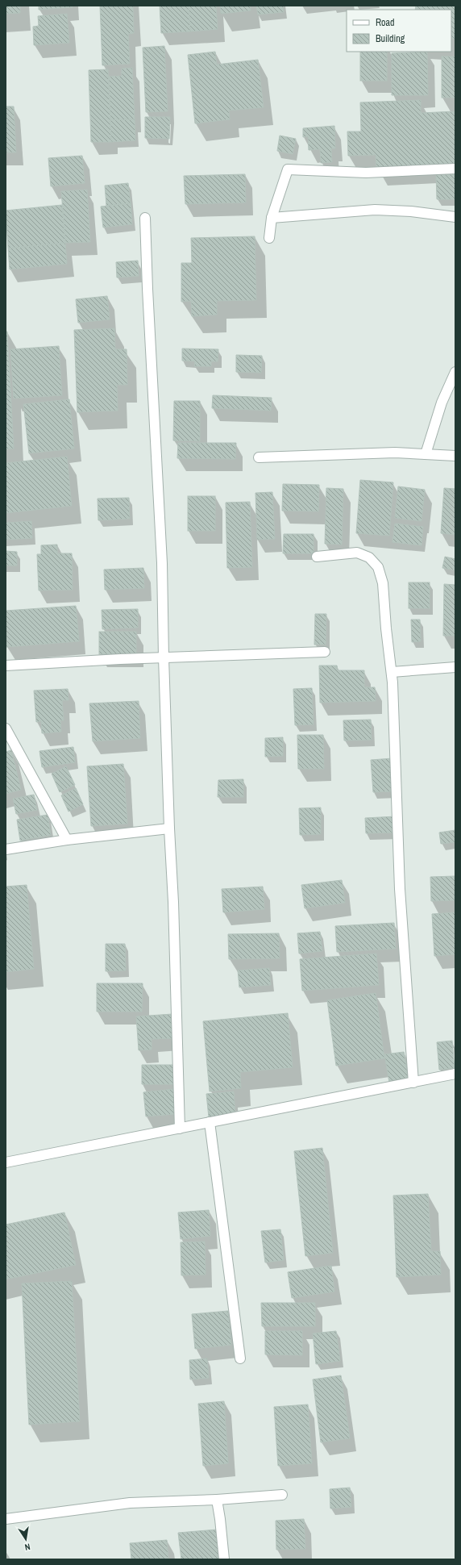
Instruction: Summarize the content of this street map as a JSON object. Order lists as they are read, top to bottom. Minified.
{"legend":["Road","Building"],"north":"bottom"}
